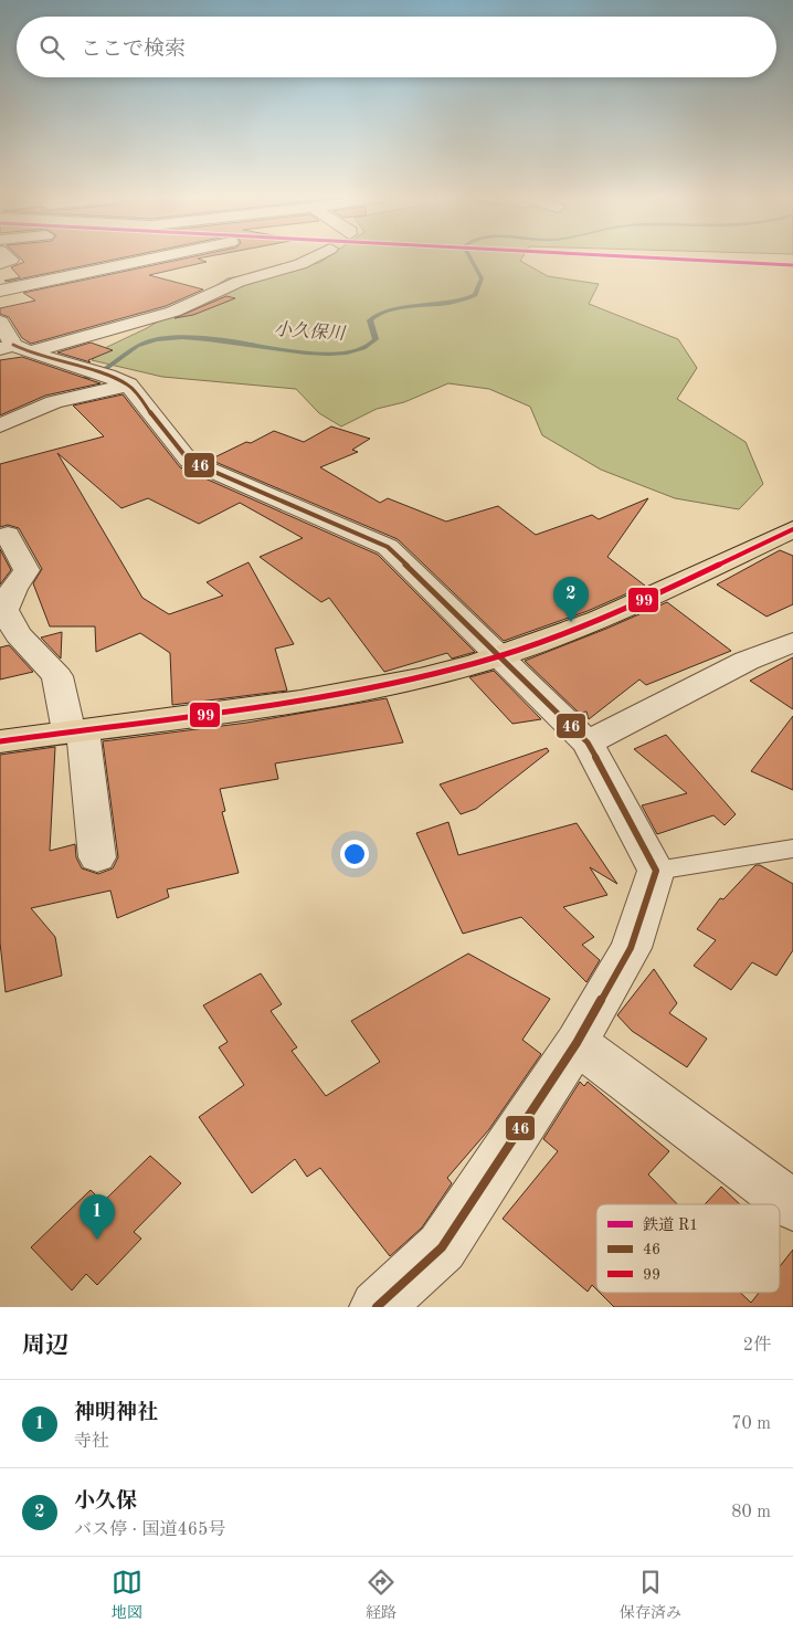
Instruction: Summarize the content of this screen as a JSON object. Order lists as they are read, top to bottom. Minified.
{"water":["小久保川"],"lines":["rail line R1","transit line 46","transit line 99"],"legend":["鉄道 R1","46","99"],"page":{"search":"ここで検索","pins":["2","1"],"heading":["周辺","2件"],"list":[{"mark":"1","name":"神明神社","note":"寺社","value":"70 m"},{"mark":"2","name":"小久保","note":"バス停 · 国道465号","value":"80 m"}],"nav":["地図","経路","保存済み"]}}
